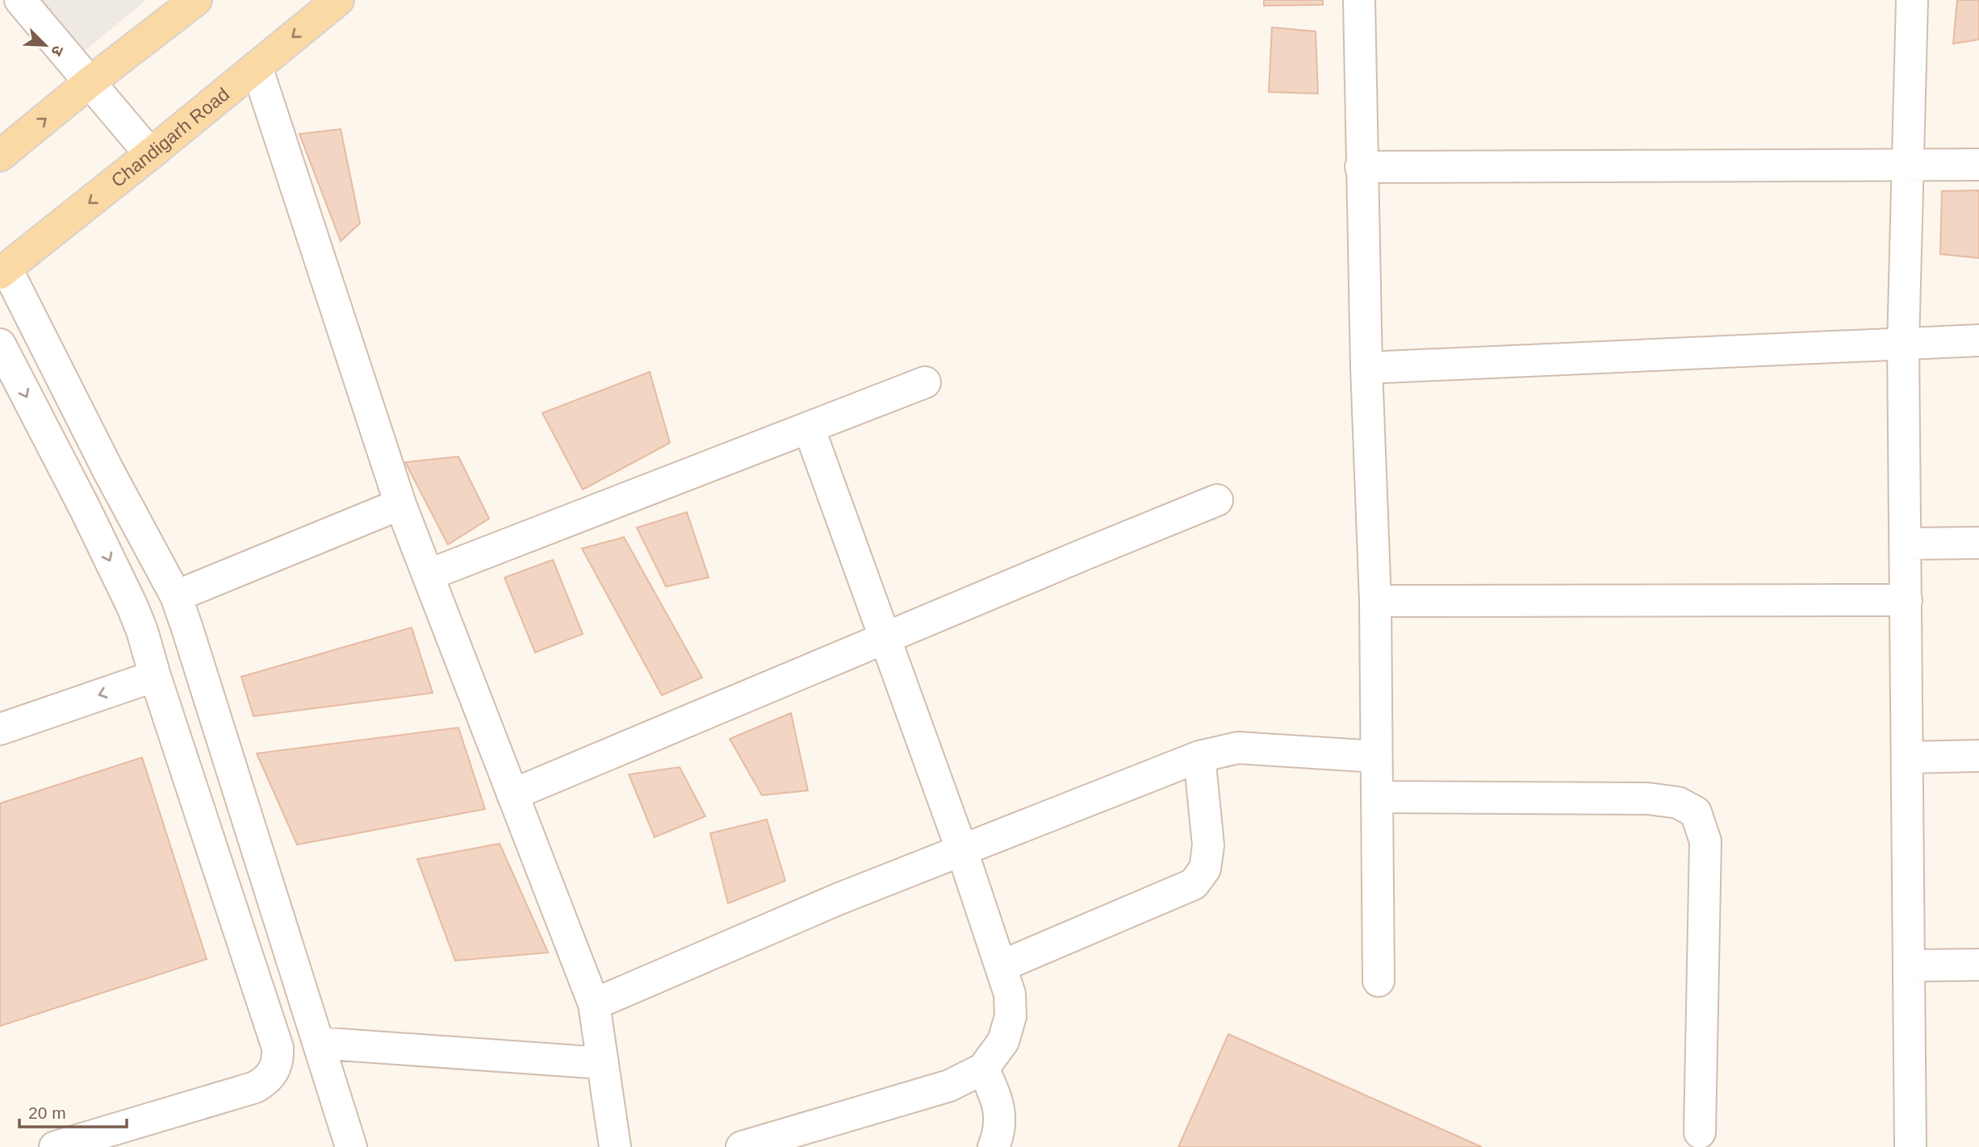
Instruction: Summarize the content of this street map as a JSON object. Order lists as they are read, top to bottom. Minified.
{"streets":{"main road":["Chandigarh Road"]},"scale_bar":"20 m","north":"bottom right"}
